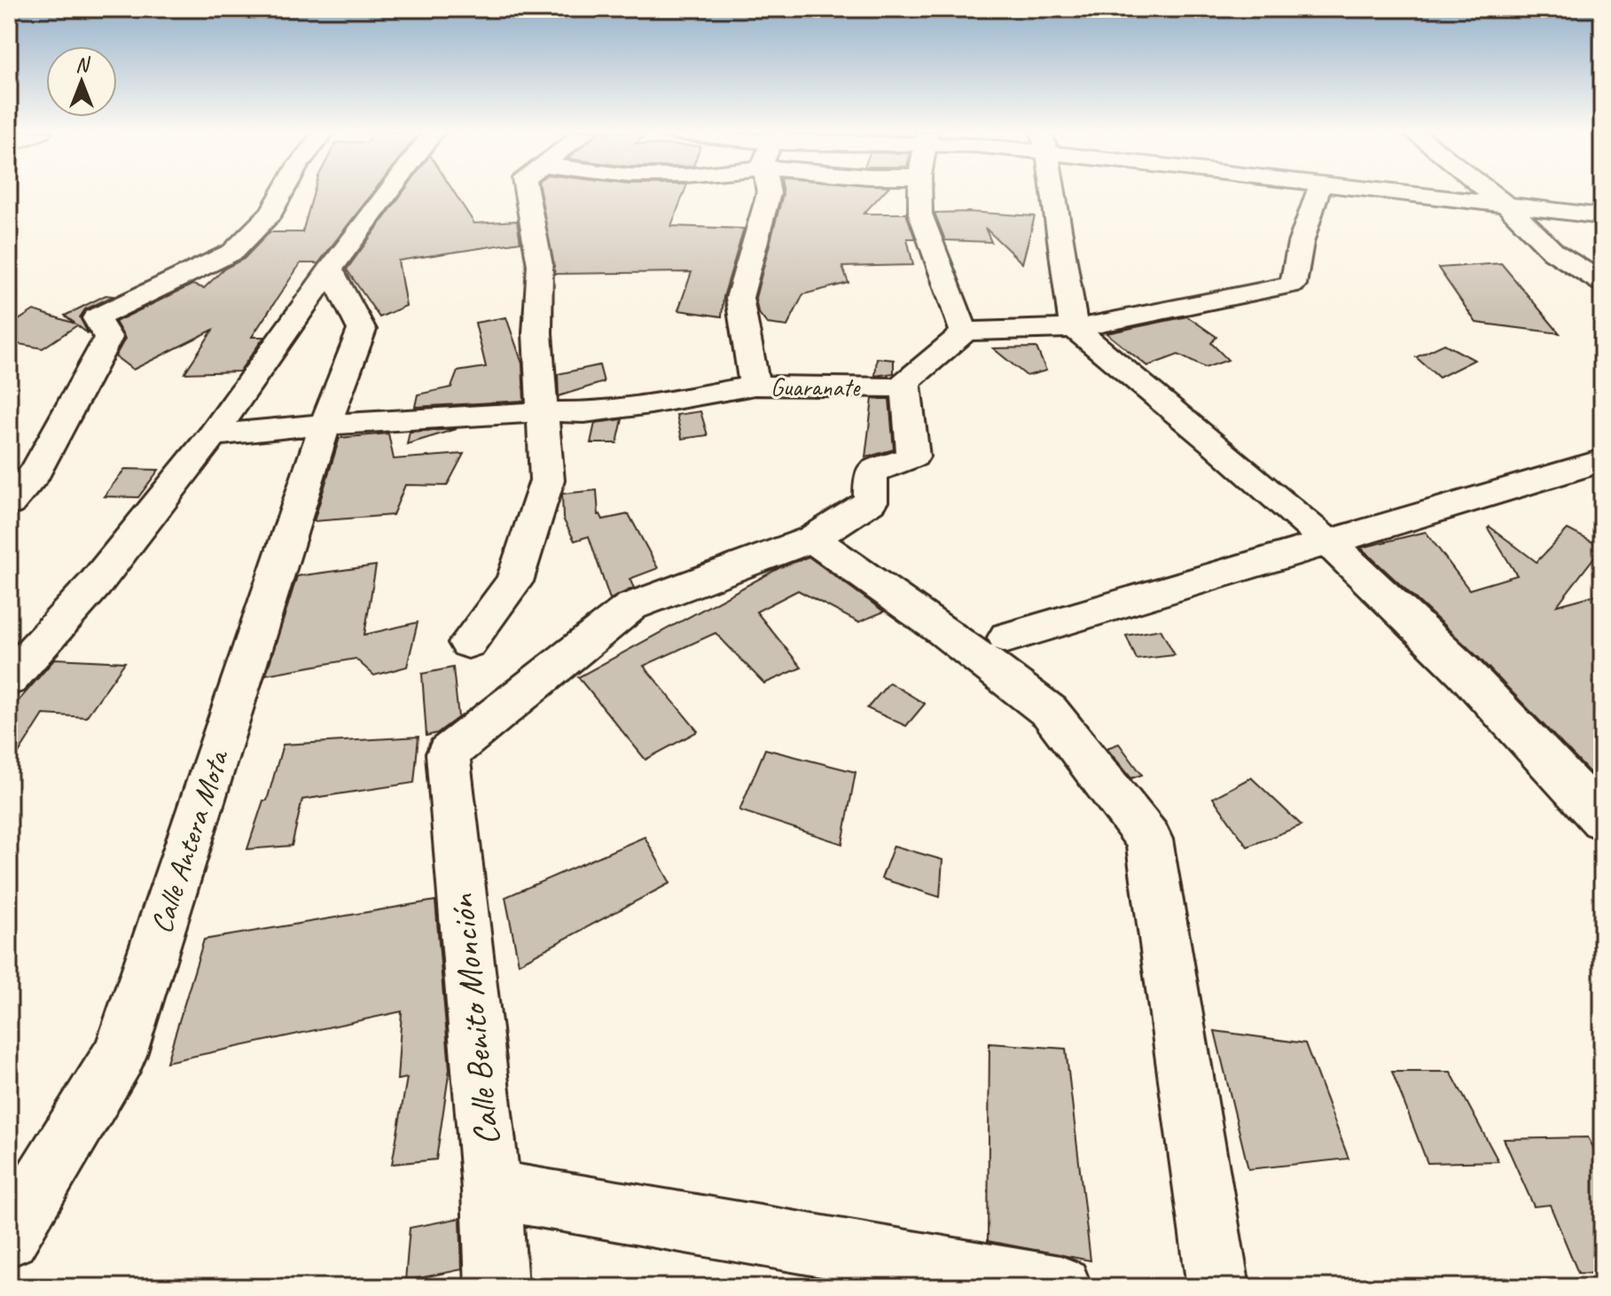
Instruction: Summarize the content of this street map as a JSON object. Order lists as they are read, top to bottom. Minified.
{"streets":{"street":["Guaranate","Calle Antera Mota","Calle Benito Monción"]},"crossings":[["Guaranate","Calle Antera Mota"]],"north":"top"}
